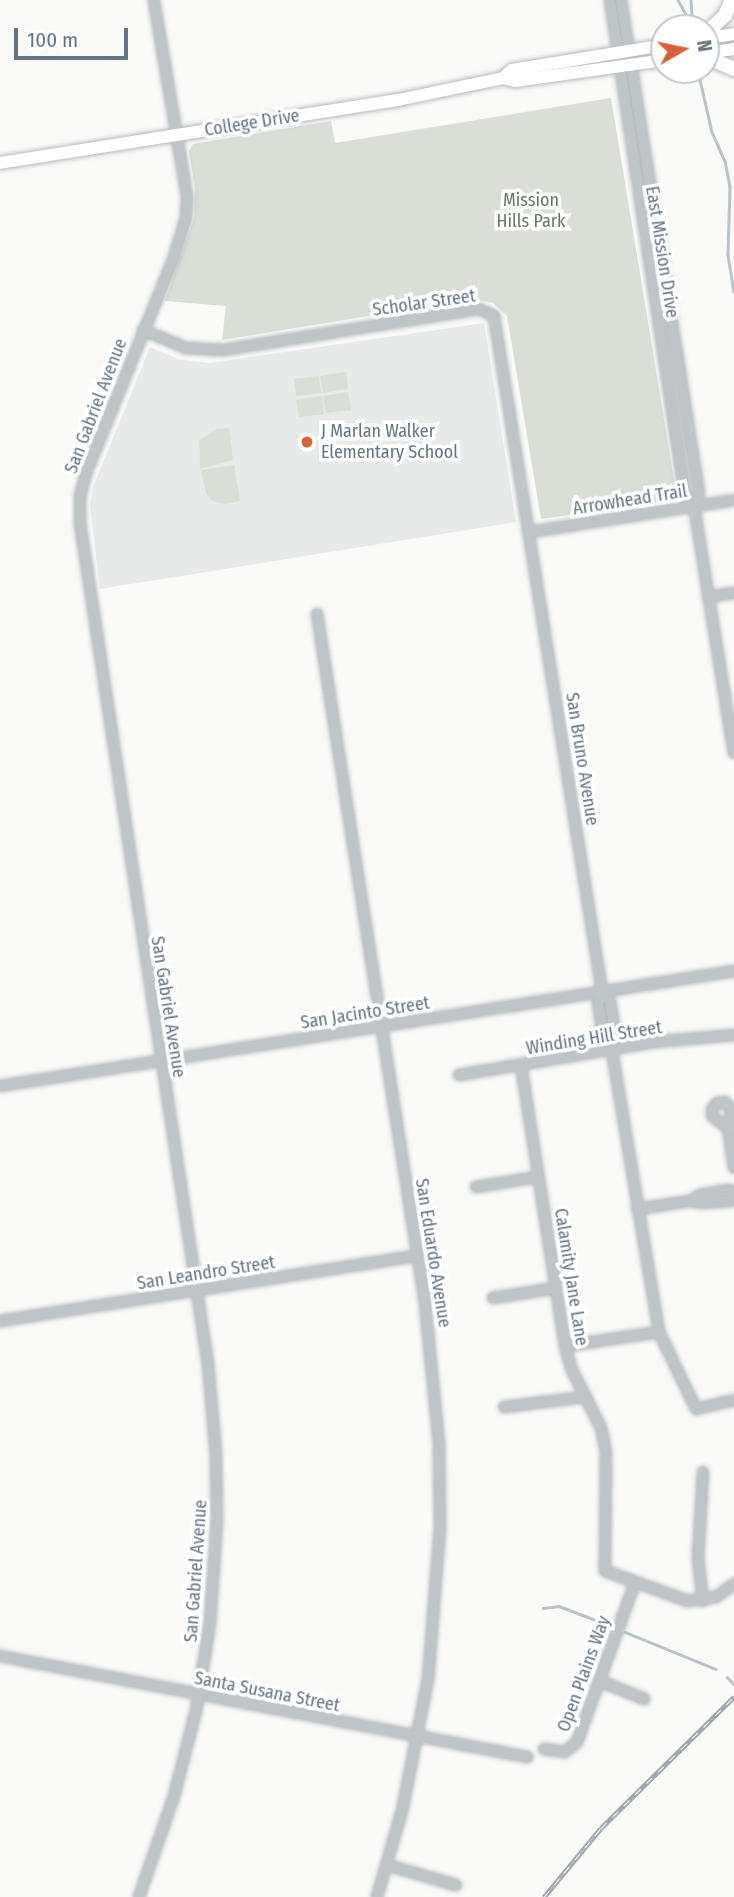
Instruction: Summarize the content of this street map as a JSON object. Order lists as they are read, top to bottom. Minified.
{"streets":{"main road":["College Drive"],"street":["East Mission Drive","Scholar Street","San Gabriel Avenue","Arrowhead Trail","San Bruno Avenue","San Jacinto Street","Winding Hill Street","San Eduardo Avenue","San Leandro Street","Calamity Jane Lane","Open Plains Way","Santa Susana Street"]},"crossings":[["College Drive","East Mission Drive"],["College Drive","San Gabriel Avenue"],["East Mission Drive","Arrowhead Trail"],["Scholar Street","San Gabriel Avenue"],["Scholar Street","Arrowhead Trail"],["Scholar Street","San Bruno Avenue"],["San Gabriel Avenue","San Jacinto Street"],["San Gabriel Avenue","San Leandro Street"],["San Gabriel Avenue","Santa Susana Street"],["Arrowhead Trail","San Bruno Avenue"],["San Bruno Avenue","San Jacinto Street"],["San Bruno Avenue","Winding Hill Street"],["San Jacinto Street","San Eduardo Avenue"],["Winding Hill Street","Calamity Jane Lane"],["San Eduardo Avenue","San Leandro Street"],["San Eduardo Avenue","Santa Susana Street"],["Calamity Jane Lane","Open Plains Way"]],"parks":["Mission Hills Park"],"places":["J Marlan Walker Elementary School"],"scale_bar":"100 m","north":"right"}
